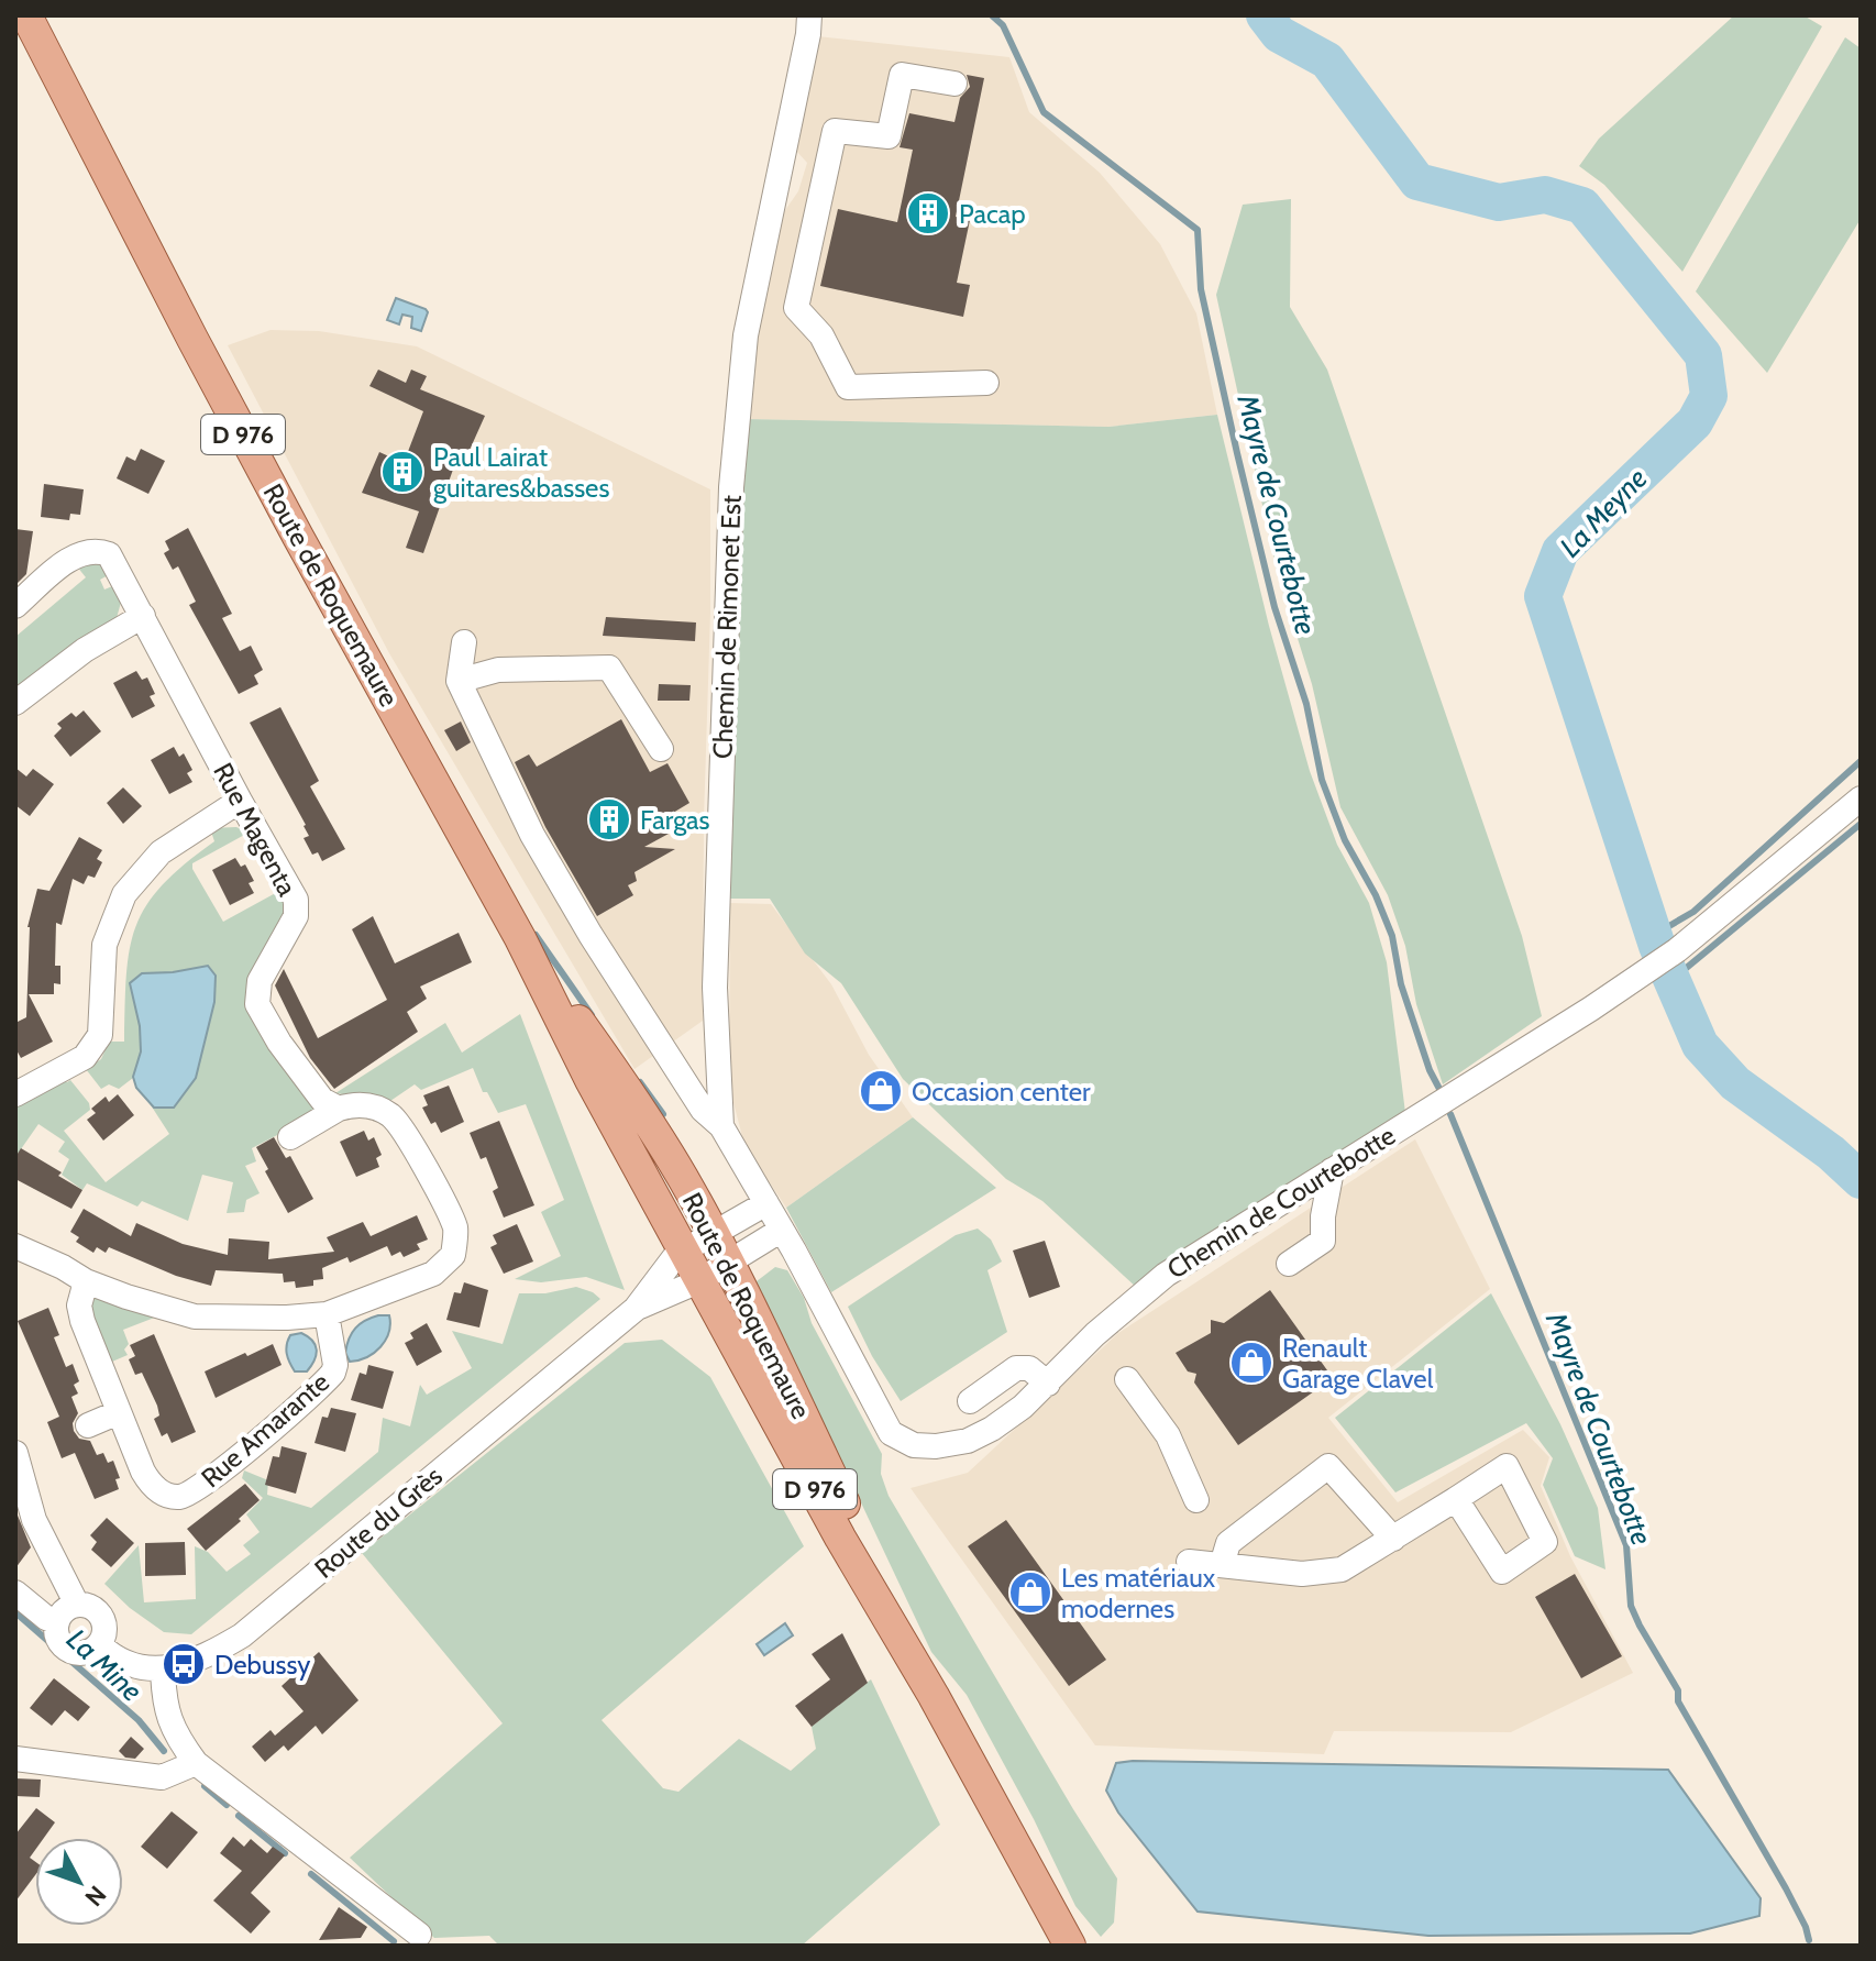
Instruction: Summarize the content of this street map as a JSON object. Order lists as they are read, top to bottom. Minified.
{"streets":{"main road":["D 976","Route de Roquemaure"],"street":["Chemin de Rimonet Est","Rue Magenta","Chemin de Courtebotte","Rue Amarante","Route du Grès"]},"crossings":[["Chemin de Rimonet Est","Chemin de Courtebotte"]],"water":["La Meyne","Mayre de Courtebotte","La Mine"],"places":{"building":["Pacap","Paul Lairat guitares&basses","Fargas"],"shop":["Occasion center","Renault Garage Clavel","Les matériaux modernes"],"bus stop":["Debussy"]},"north":"bottom right"}
